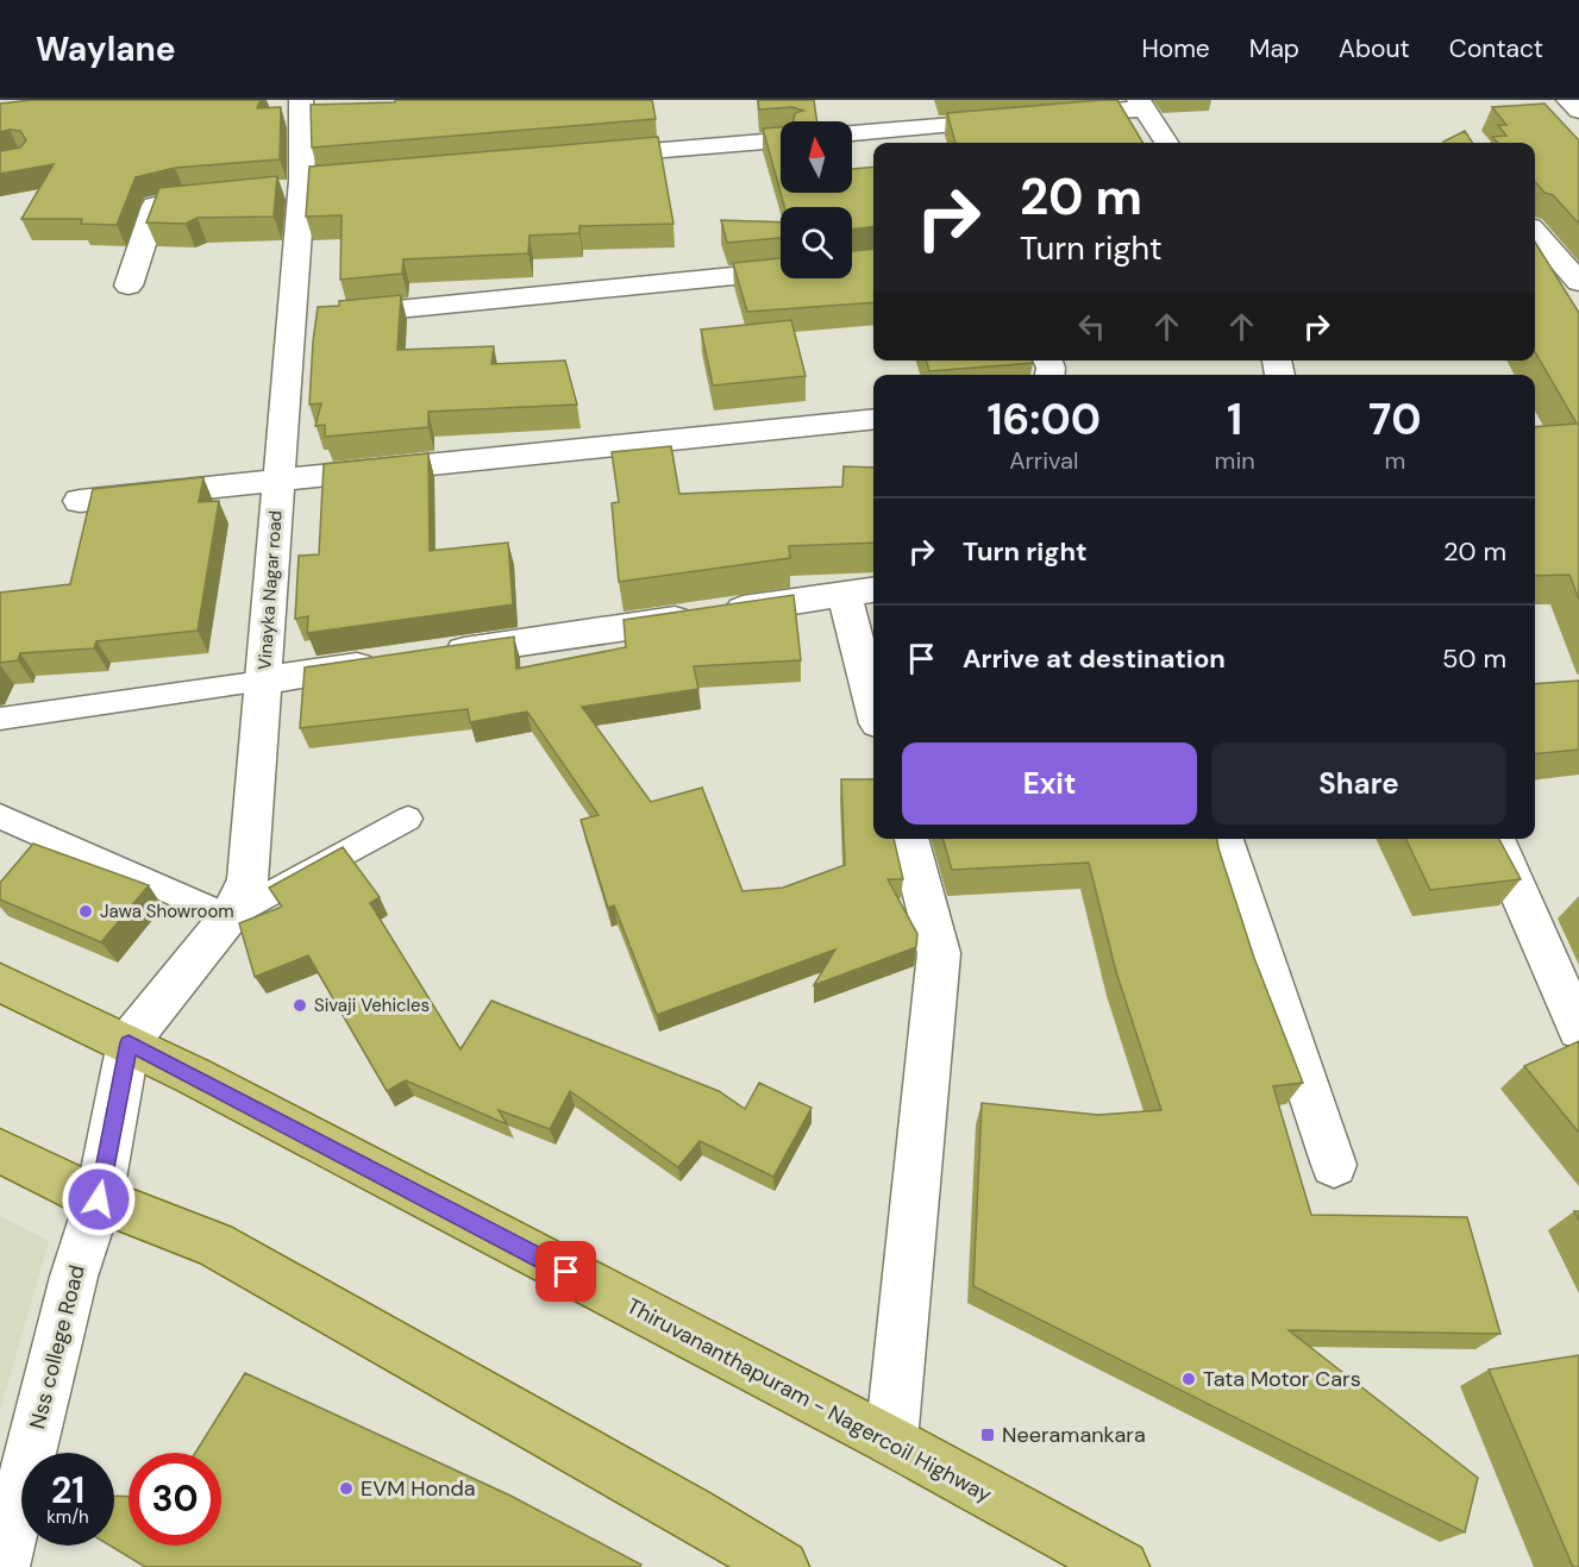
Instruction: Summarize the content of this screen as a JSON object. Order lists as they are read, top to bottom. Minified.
{"streets":{"main road":["Thiruvananthapuram - Nagercoil Highway"],"street":["Vinayka Nagar road","Nss college Road"]},"crossings":[["Vinayka Nagar road","Nss college Road"],["Vinayka Nagar road","Thiruvananthapuram - Nagercoil Highway"],["Nss college Road","Thiruvananthapuram - Nagercoil Highway"]],"places":{"other":["Jawa Showroom","Sivaji Vehicles","Tata Motor Cars","EVM Honda"],"transit":["Neeramankara"]},"north":"top","page":{"header":"Waylane","nav":["Home","Map","About","Contact"],"turn":["20 m","Turn right"],"eta":["16:00","Arrival","1","min","70","m"],"list":[{"name":"Turn right","value":"20 m"},{"name":"Arrive at destination","value":"50 m"}],"buttons":["Exit","Share"],"speed":"21 km/h","limit":"30"}}
